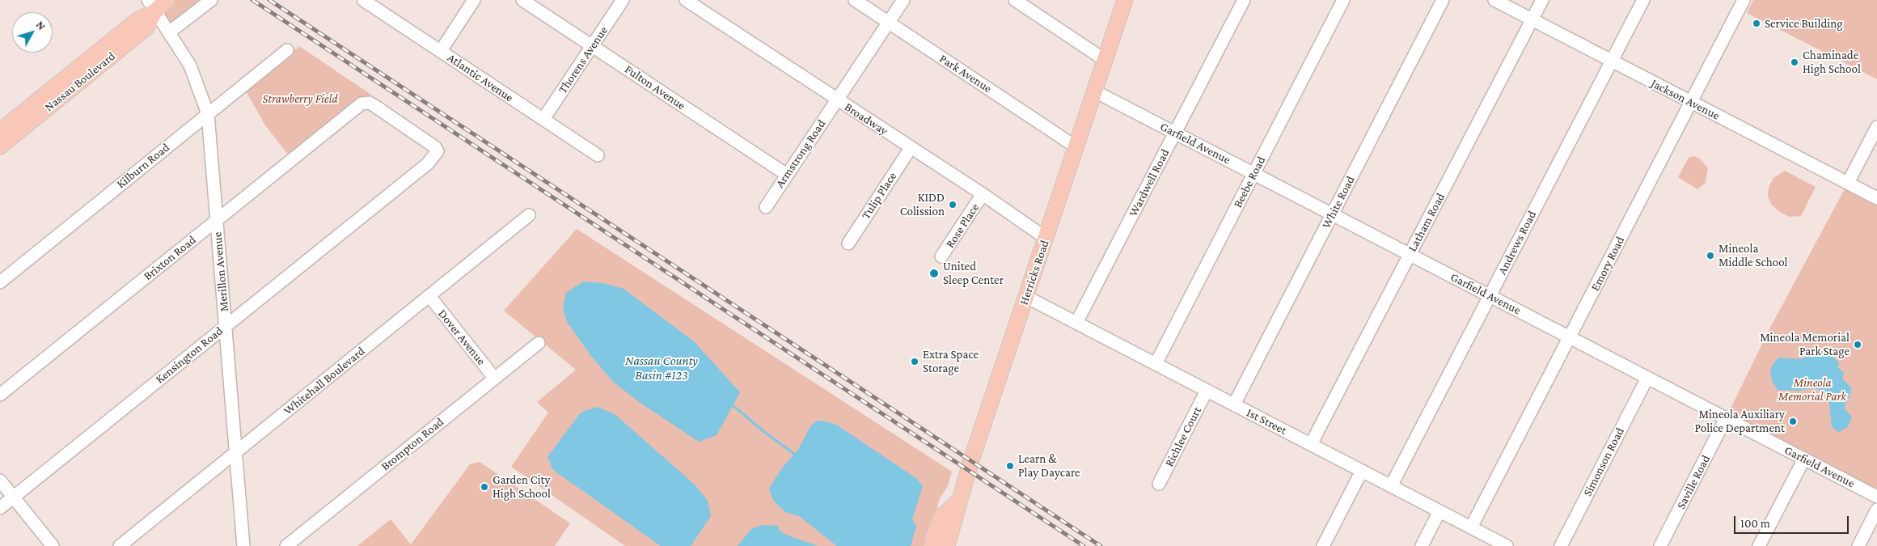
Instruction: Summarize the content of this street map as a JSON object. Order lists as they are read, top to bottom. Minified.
{"streets":{"main road":["Nassau Boulevard","Herricks Road"],"street":["Thorens Avenue","Park Avenue","Atlantic Avenue","Fulton Avenue","Jackson Avenue","Broadway","Garfield Avenue","Armstrong Road","Kilburn Road","Beebe Road","Wardwell Road","Tulip Place","White Road","Latham Road","Rose Place","Andrews Road","Brixton Road","Emory Road","Merillon Avenue","Dover Avenue","Kensington Road","Whitehall Boulevard","1st Street","Richlee Court","Brompton Road","Simonson Road","Saville Road"]},"crossings":[["Thorens Avenue","Atlantic Avenue"],["Thorens Avenue","Fulton Avenue"],["Park Avenue","Armstrong Road"],["Park Avenue","Herricks Road"],["Nassau Boulevard","Merillon Avenue"],["Fulton Avenue","Armstrong Road"],["Jackson Avenue","Latham Road"],["Jackson Avenue","Andrews Road"],["Jackson Avenue","Emory Road"],["Broadway","Armstrong Road"],["Broadway","Tulip Place"],["Broadway","Rose Place"],["Broadway","Herricks Road"],["Garfield Avenue","Beebe Road"],["Garfield Avenue","Wardwell Road"],["Garfield Avenue","White Road"],["Garfield Avenue","Latham Road"],["Garfield Avenue","Andrews Road"],["Garfield Avenue","Emory Road"],["Garfield Avenue","Herricks Road"],["Garfield Avenue","Simonson Road"],["Garfield Avenue","Saville Road"],["Kilburn Road","Merillon Avenue"],["Beebe Road","1st Street"],["Wardwell Road","1st Street"],["White Road","1st Street"],["Latham Road","1st Street"],["Andrews Road","1st Street"],["Brixton Road","Merillon Avenue"],["Brixton Road","Kensington Road"],["Emory Road","1st Street"],["Merillon Avenue","Kensington Road"],["Merillon Avenue","Whitehall Boulevard"],["Herricks Road","1st Street"],["Dover Avenue","Whitehall Boulevard"],["Dover Avenue","Brompton Road"],["1st Street","Richlee Court"]],"water":["Nassau County Basin #123"],"parks":["Strawberry Field","Mineola Memorial Park"],"places":["Service Building","Chaminade High School","KIDD Colission","Mineola Middle School","United Sleep Center","Mineola Memorial Park Stage","Extra Space Storage","Mineola Auxiliary Police Department","Learn & Play Daycare","Garden City High School"],"scale_bar":"100 m","north":"top right"}
